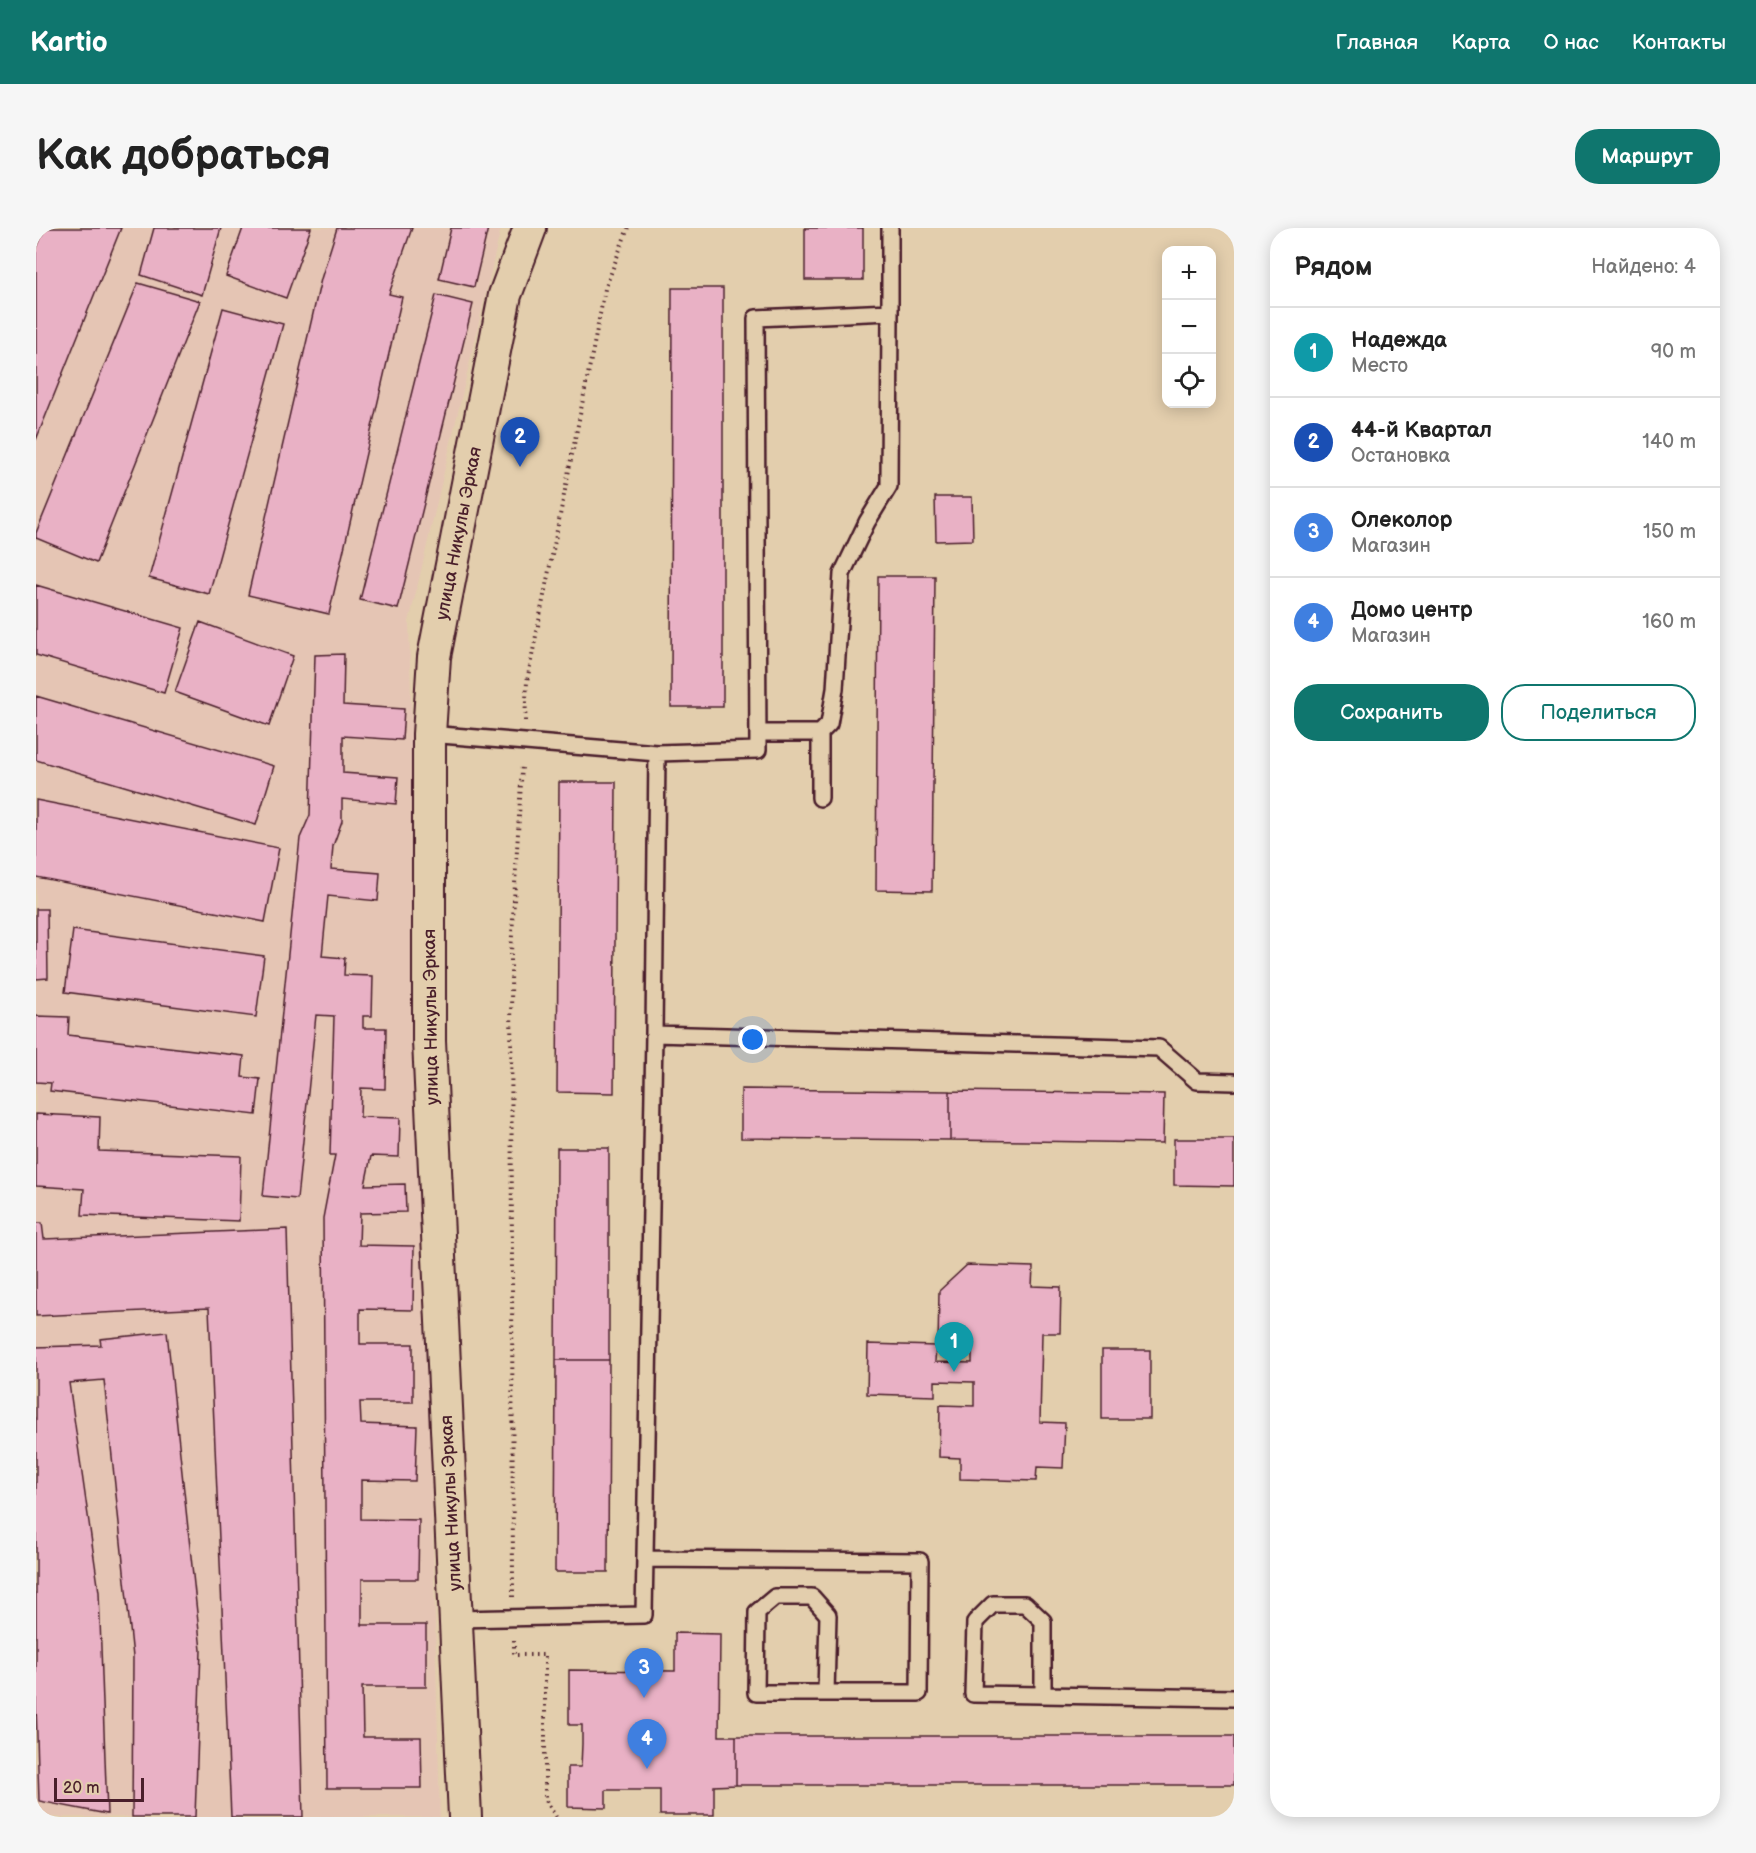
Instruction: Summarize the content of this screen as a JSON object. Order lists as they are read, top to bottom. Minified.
{"streets":{"street":["улица Никулы Эркая"]},"scale_bar":"20 m","page":{"header":"Kartio","nav":["Главная","Карта","О нас","Контакты"],"buttons":["Маршрут",["Сохранить","Поделиться"]],"title":"Как добраться","heading":["Рядом","Найдено: 4"],"map_buttons":["+","−"],"list":[{"mark":"1","name":"Надежда","note":"Место","value":"90 m"},{"mark":"2","name":"44-й Квартал","note":"Остановка","value":"140 m"},{"mark":"3","name":"Олеколор","note":"Магазин","value":"150 m"},{"mark":"4","name":"Домо центр","note":"Магазин","value":"160 m"}],"pins":["2","1","3","4"],"scale":"20 m"}}
